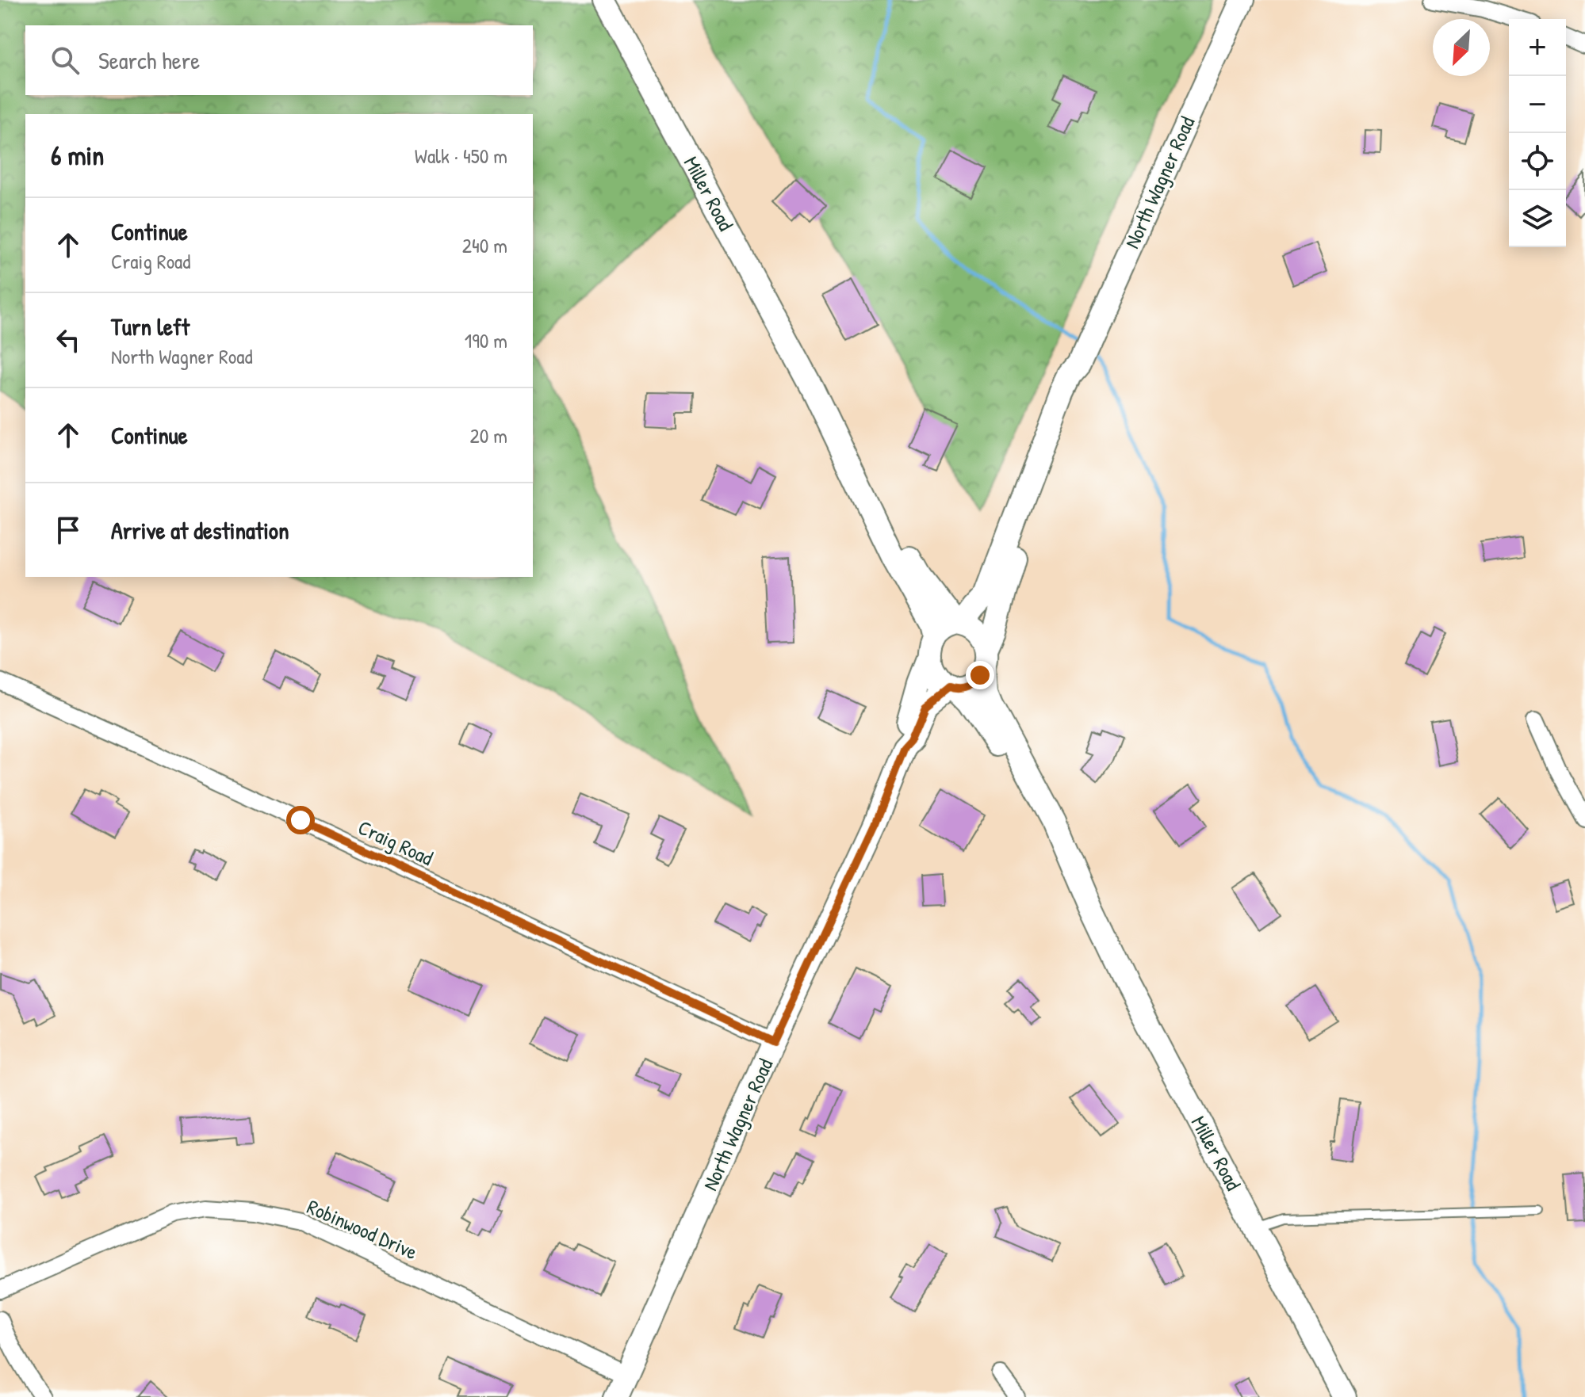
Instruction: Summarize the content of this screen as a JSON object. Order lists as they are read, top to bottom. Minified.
{"streets":{"main road":["North Wagner Road","Miller Road"],"street":["Craig Road","Robinwood Drive"]},"crossings":[["North Wagner Road","Miller Road"],["North Wagner Road","Craig Road"],["North Wagner Road","Robinwood Drive"]],"north":"bottom left","page":{"map_buttons":["+","−"],"search":"Search here","heading":["6 min","Walk · 450 m"],"list":[["Continue","Craig Road","240 m"],["Turn left","North Wagner Road","190 m"],["Continue","20 m"],"Arrive at destination"]}}
